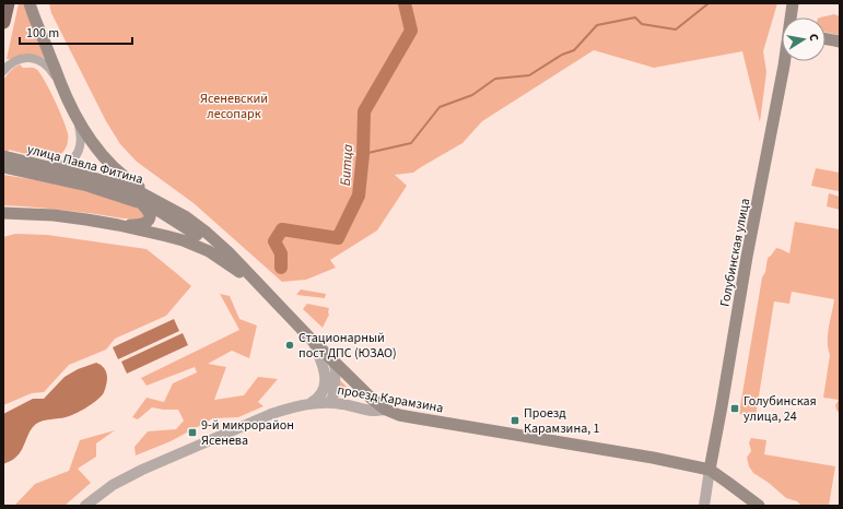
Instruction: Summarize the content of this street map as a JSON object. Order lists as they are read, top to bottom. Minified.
{"streets":{"main road":["улица Павла Фитина","Голубинская улица","проезд Карамзина"]},"crossings":[["улица Павла Фитина","проезд Карамзина"],["Голубинская улица","проезд Карамзина"]],"water":["Битца"],"parks":["Ясеневский лесопарк"],"places":{"other":["Стационарный пост ДПС (ЮЗАО)"],"transit":["Голубинская улица, 24","Проезд Карамзина, 1","9-й микрорайон Ясенева"]},"scale_bar":"100 m","north":"right"}
